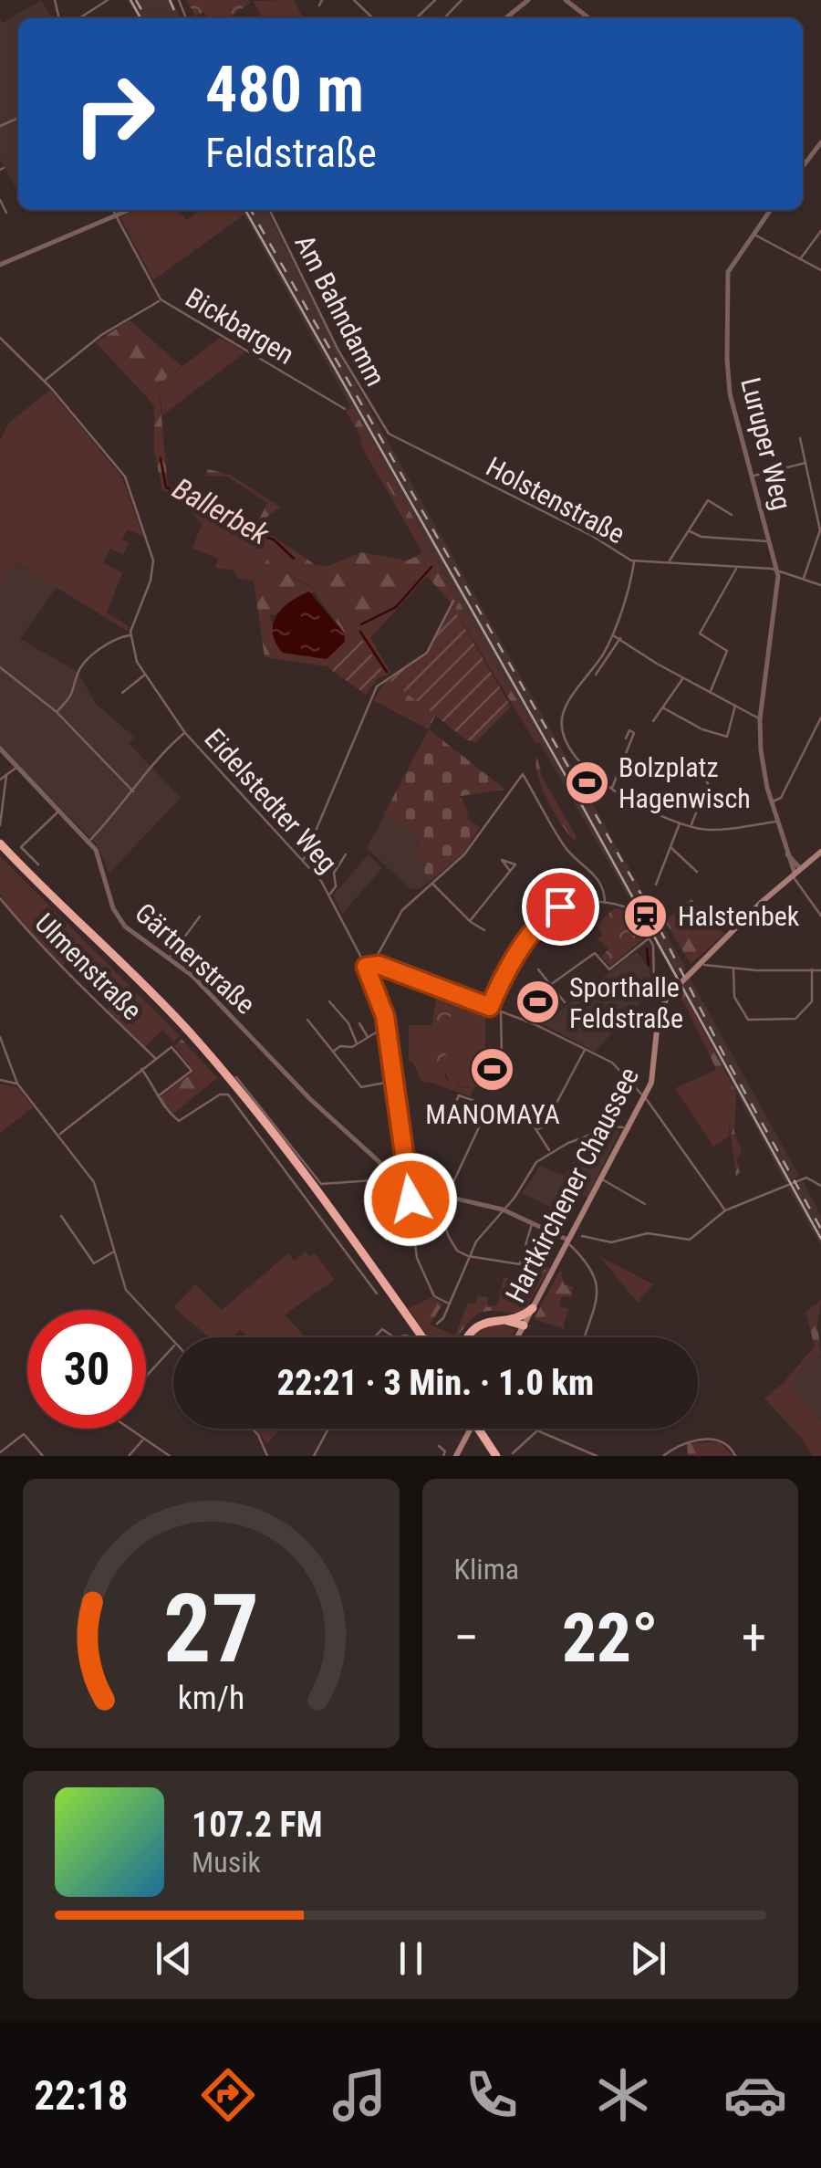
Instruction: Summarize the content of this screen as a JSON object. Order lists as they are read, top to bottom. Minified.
{"streets":{"main road":["Hartkirchener Chaussee"],"street":["Am Bahndamm","Bickbargen","Luruper Weg","Holstenstraße","Eidelstedter Weg","Gärtnerstraße","Ulmenstraße"]},"crossings":[["Am Bahndamm","Holstenstraße"],["Luruper Weg","Hartkirchener Chaussee"],["Eidelstedter Weg","Gärtnerstraße"]],"water":["Ballerbek"],"places":{"sports":["Bolzplatz Hagenwisch","Sporthalle Feldstraße","MANOMAYA"],"station":["Halstenbek"]},"page":{"turn":["480 m","Feldstraße"],"limit":"30","trip":"22:21 · 3 Min. · 1.0 km","tile":"Klima","heat":["−","22°","+"],"song":["107.2 FM","Musik"],"tabs":"22:18","gauge":["27","km/h"]}}
